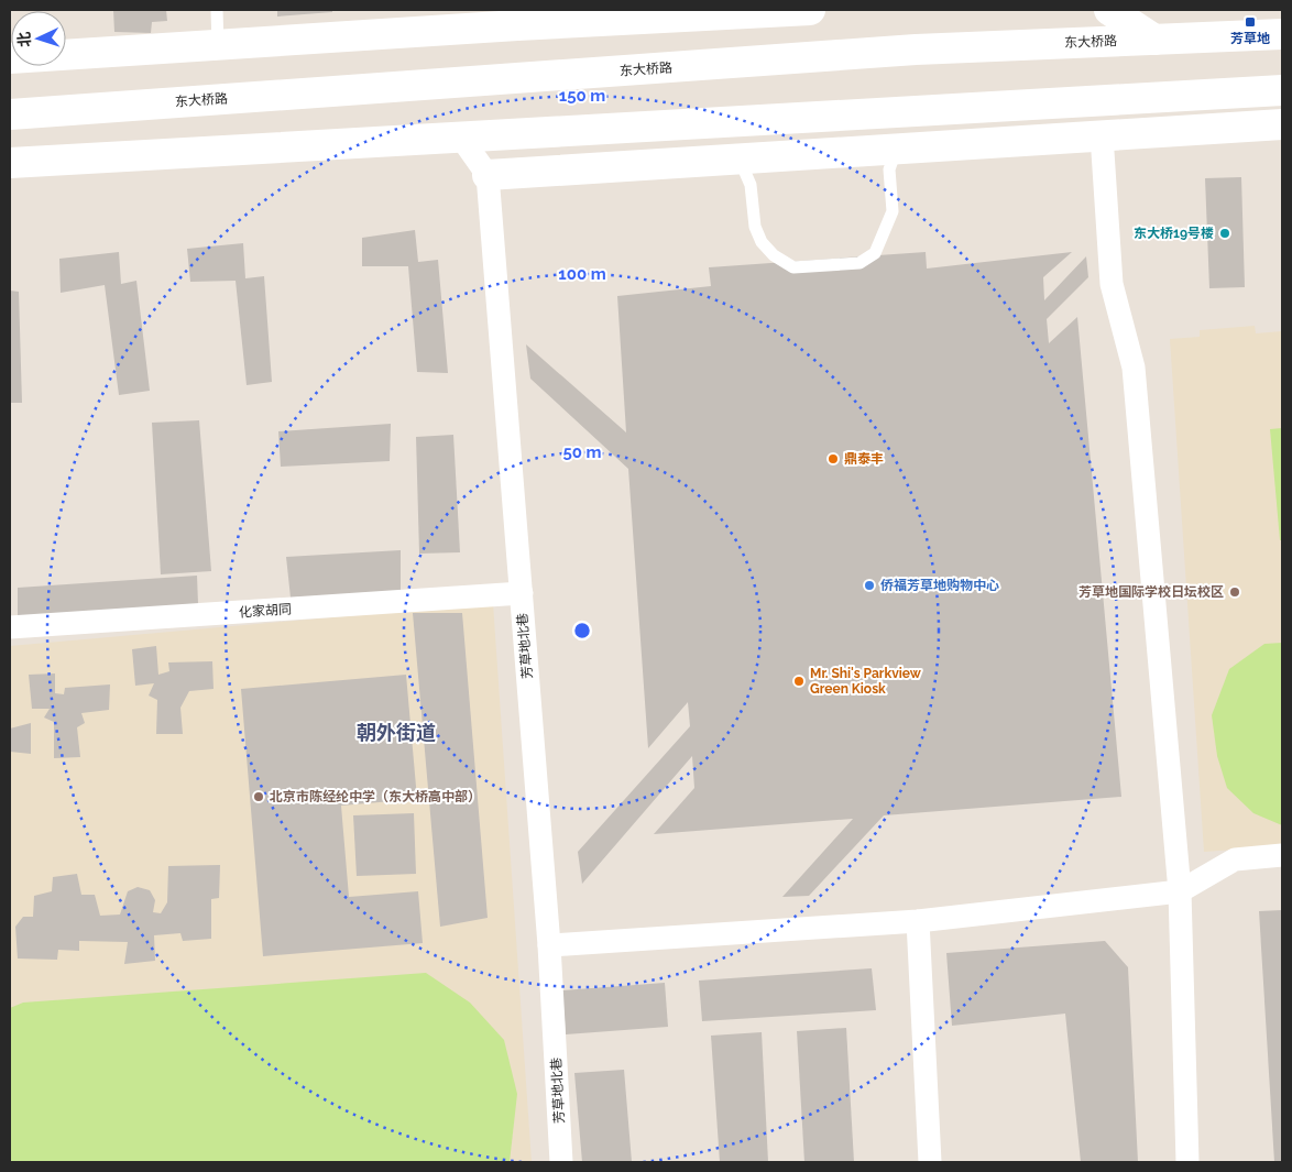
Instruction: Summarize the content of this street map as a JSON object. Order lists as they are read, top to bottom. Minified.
{"streets":{"main road":["东大桥路"],"street":["化家胡同","芳草地北巷"]},"crossings":[["化家胡同","芳草地北巷"]],"districts":["朝外街道"],"places":{"transit":["芳草地"],"other":["东大桥19号楼","鼎泰丰","侨福芳草地购物中心","芳草地国际学校日坛校区","Mr. Shi's Parkview Green Kiosk","北京市陈经纶中学（东大桥高中部）"]},"north":"left","rings":["150 m","100 m","50 m"]}
